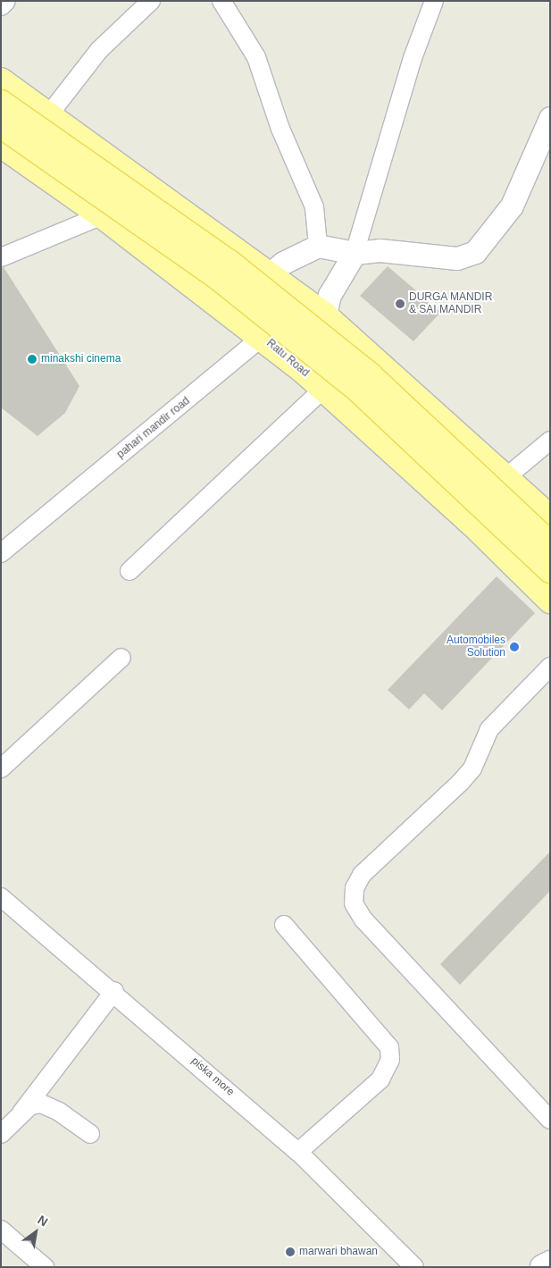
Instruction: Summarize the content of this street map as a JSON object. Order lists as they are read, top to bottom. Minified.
{"streets":{"main road":["Ratu Road"],"street":["pahari mandir road","piska more"]},"crossings":[["Ratu Road","pahari mandir road"]],"places":["DURGA MANDIR & SAI MANDIR","minakshi cinema","Automobiles Solution","marwari bhawan"],"north":"top right"}
